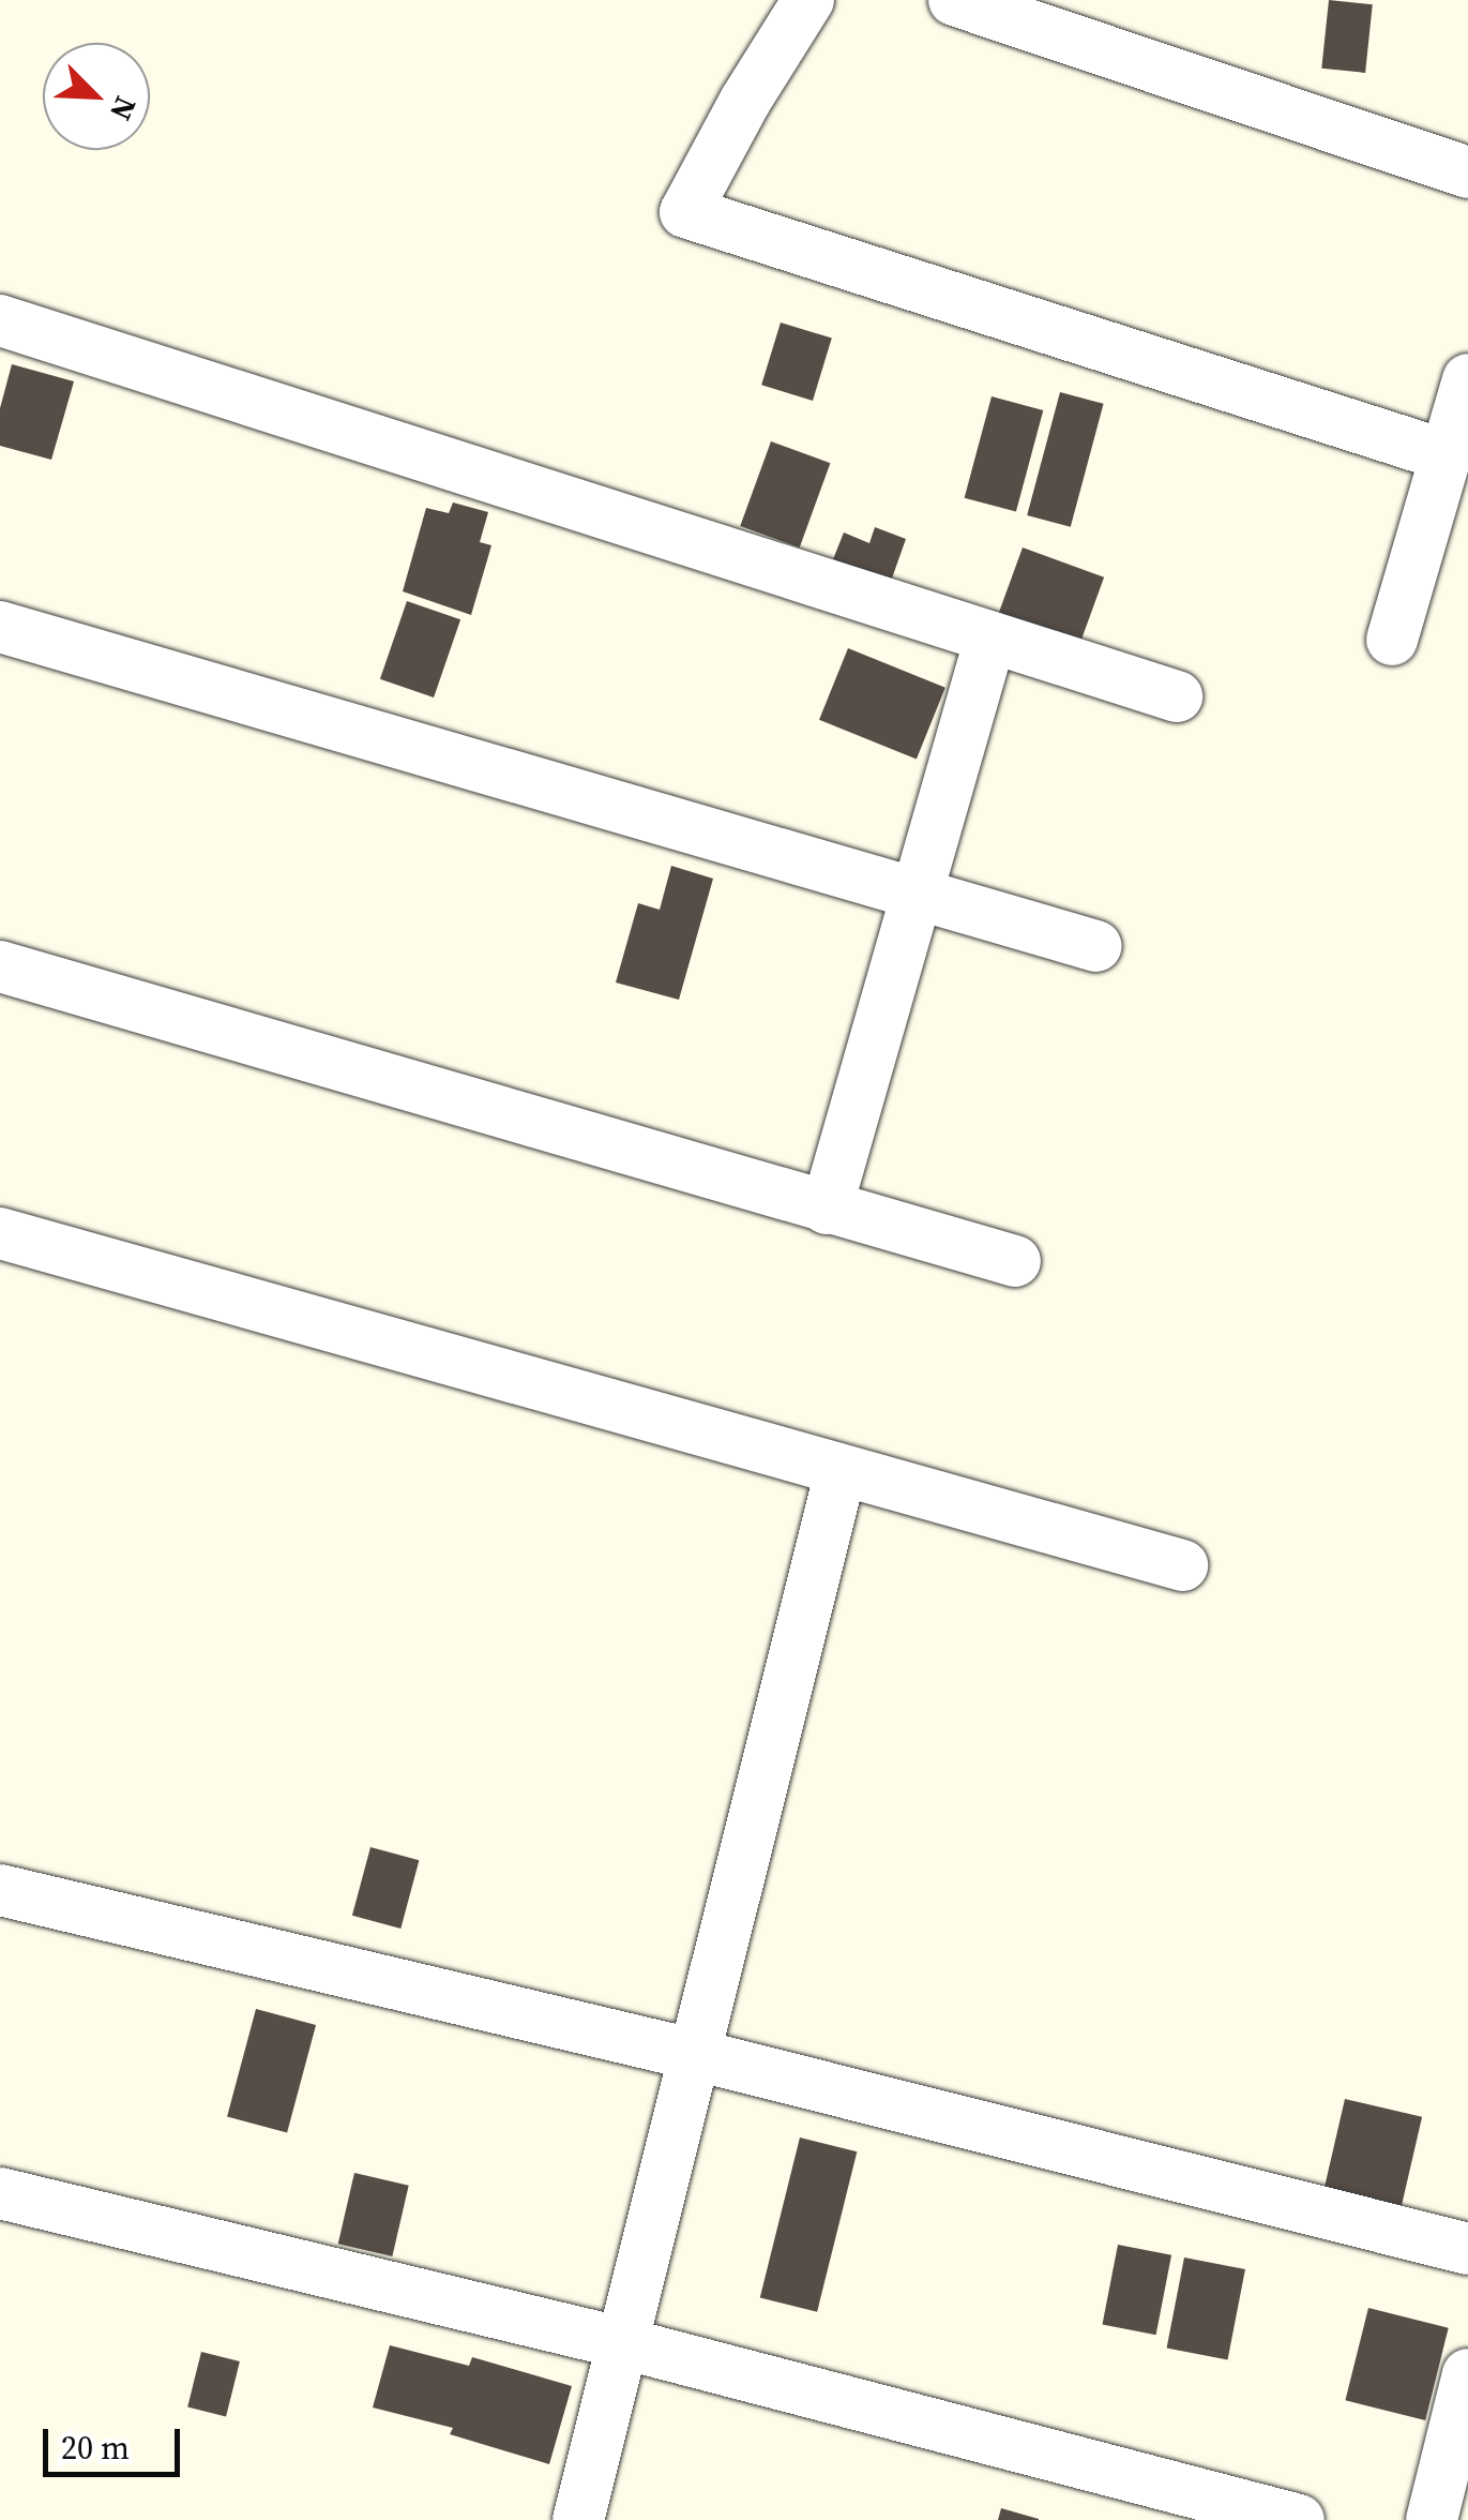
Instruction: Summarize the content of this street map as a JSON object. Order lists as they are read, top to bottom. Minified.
{"scale_bar":"20 m","north":"bottom right"}
